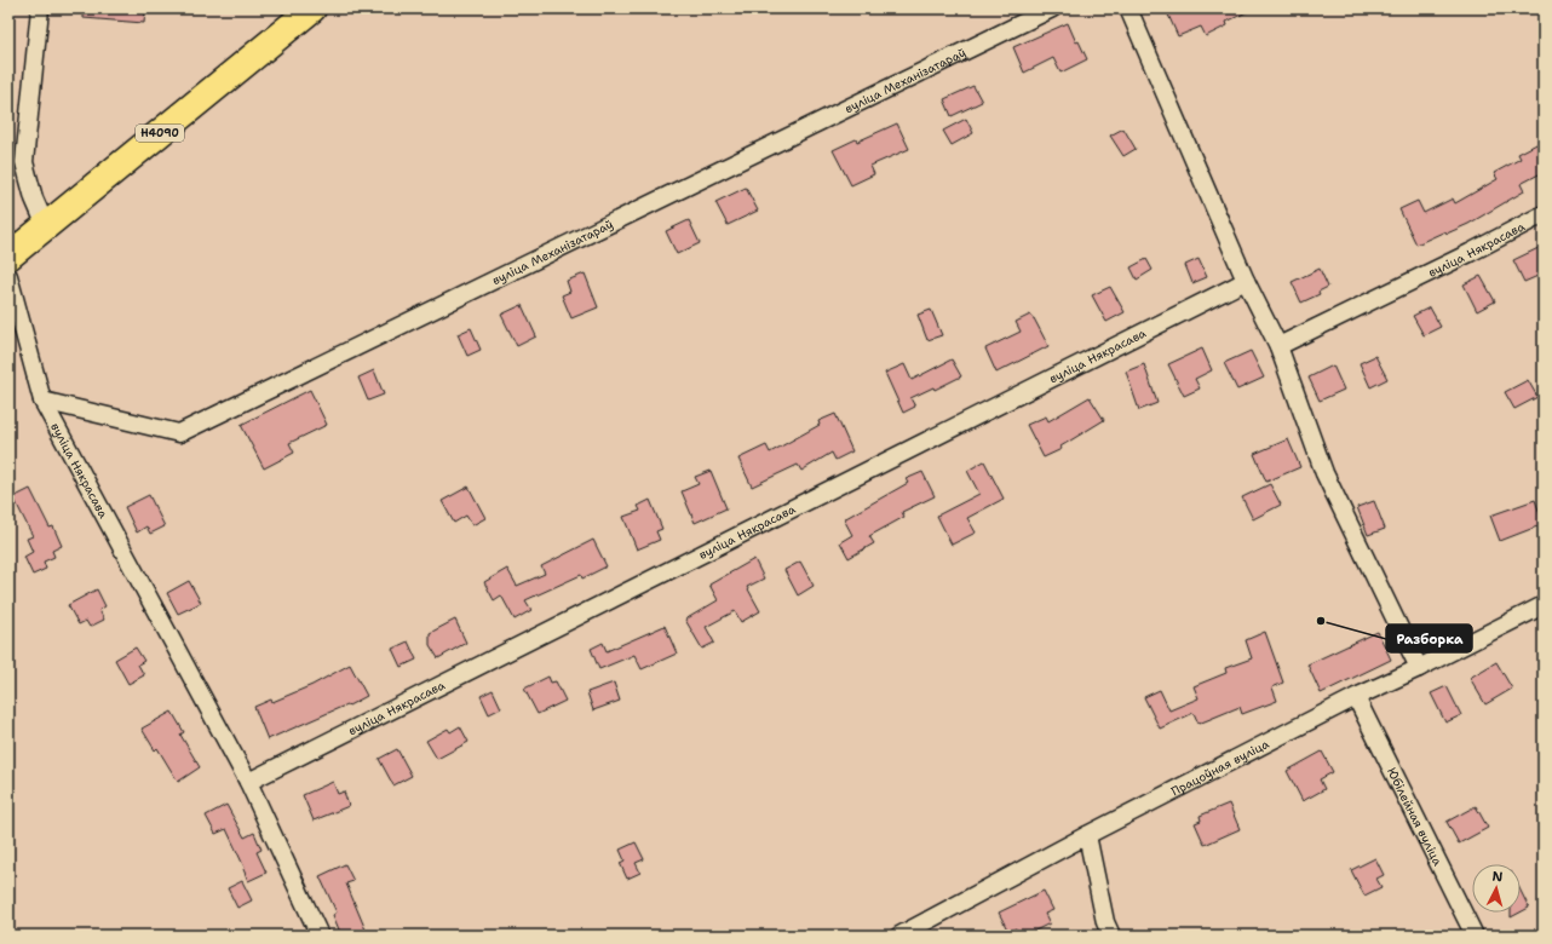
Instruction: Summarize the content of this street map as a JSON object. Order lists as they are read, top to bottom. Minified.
{"streets":{"main road":["Н4090"],"street":["вуліца Механізатараў","вуліца Някрасава","Працоўная вуліца","Юбілейная вуліца"]},"crossings":[["вуліца Механізатараў","вуліца Някрасава"],["Працоўная вуліца","Юбілейная вуліца"]],"places":["Разборка"],"north":"top"}
